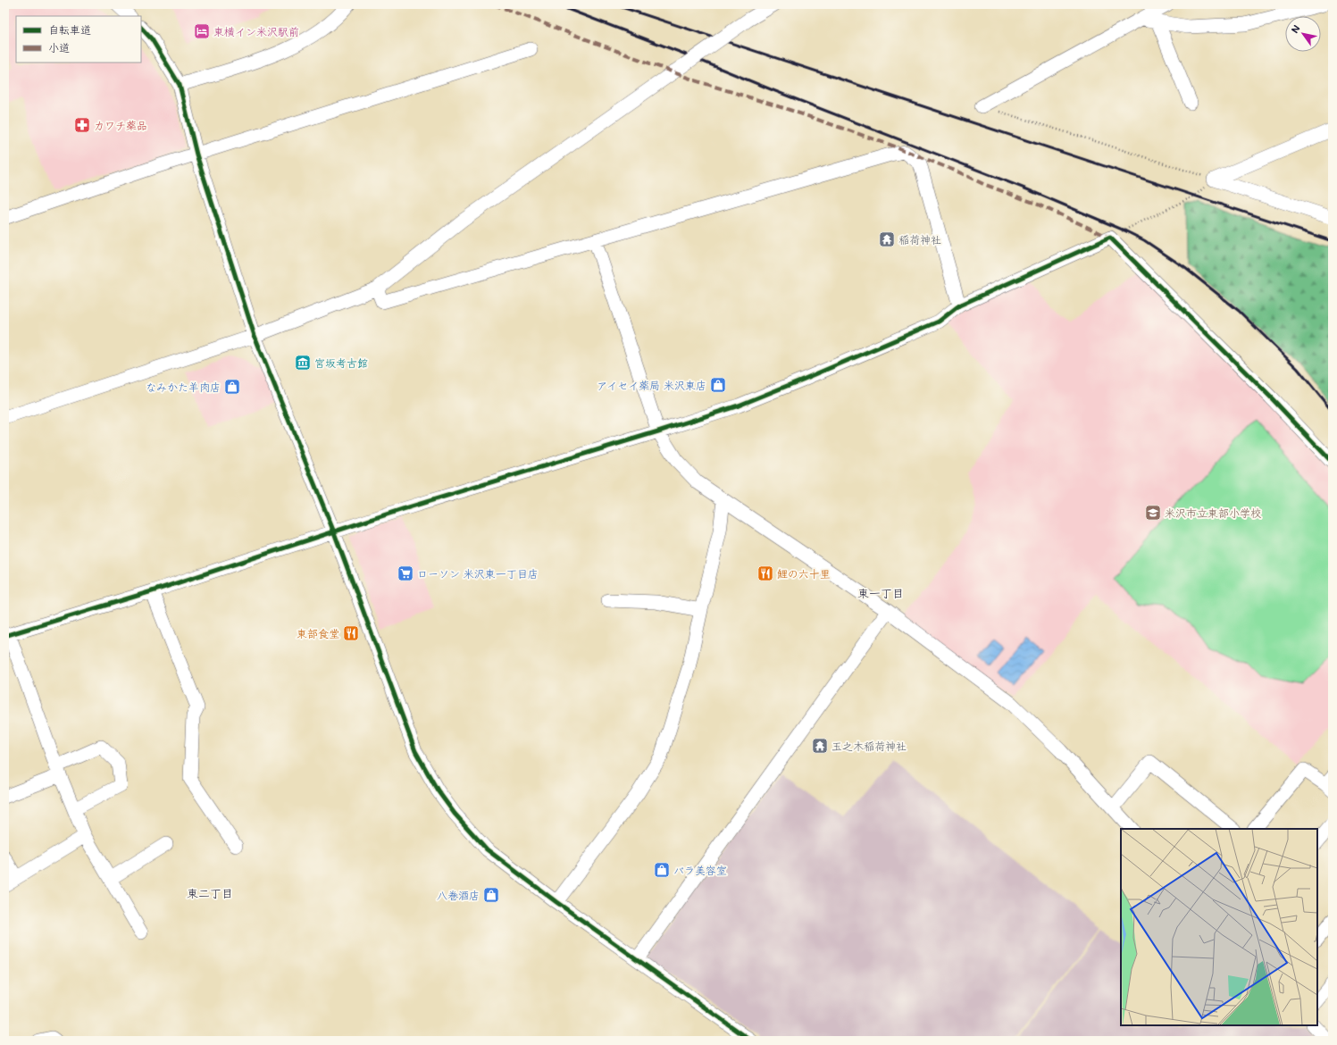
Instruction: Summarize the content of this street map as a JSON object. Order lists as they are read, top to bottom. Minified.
{"districts":["東一丁目","東二丁目"],"places":{"hotel":["東横イン米沢駅前"],"pharmacy":["カワチ薬品"],"temple":["稲荷神社","玉之木稲荷神社"],"museum":["宮坂考古館"],"shop":["アイセイ薬局 米沢東店","なみかた羊肉店","バラ美容室","八巻酒店"],"school or university":["米沢市立東部小学校"],"supermarket":["ローソン 米沢東一丁目店"],"restaurant":["鯉の六十里","東部食堂"]},"legend":["自転車道","小道"],"north":"top left"}
